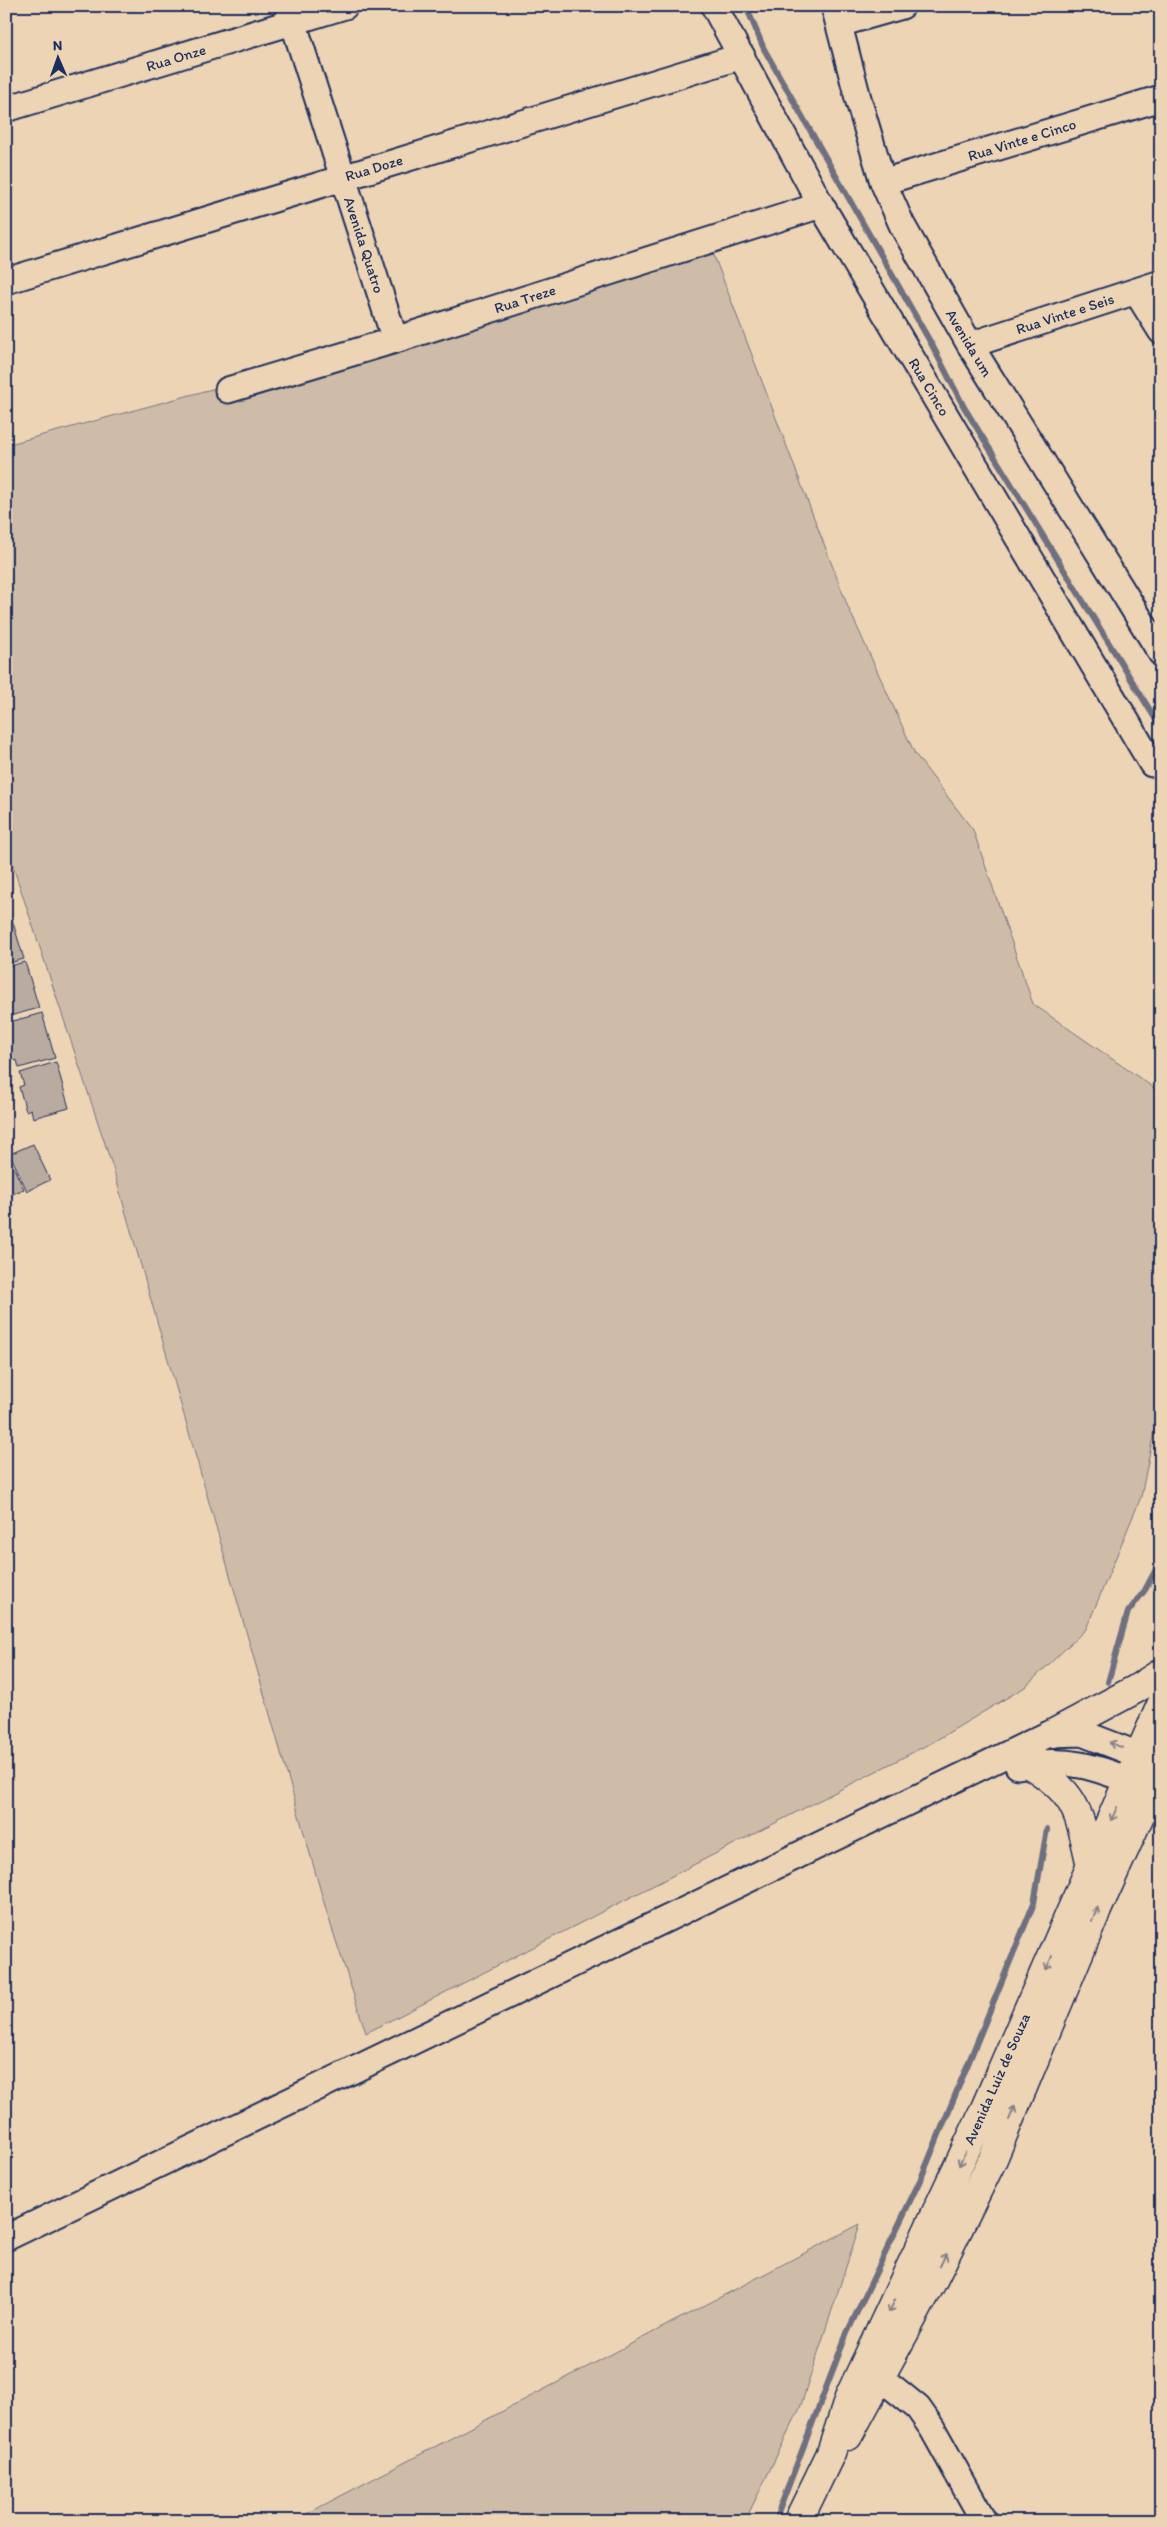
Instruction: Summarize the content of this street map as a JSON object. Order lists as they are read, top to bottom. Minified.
{"streets":{"main road":["Avenida Luiz de Souza"],"street":["Rua Onze","Rua Vinte e Cinco","Rua Doze","Avenida Quatro","Rua Treze","Rua Vinte e Seis","Avenida um","Rua Cinco"]},"crossings":[["Rua Onze","Avenida Quatro"],["Rua Vinte e Cinco","Avenida um"],["Rua Doze","Avenida Quatro"],["Rua Doze","Rua Cinco"],["Avenida Quatro","Rua Treze"],["Rua Treze","Rua Cinco"],["Rua Vinte e Seis","Avenida um"]],"north":"top"}
